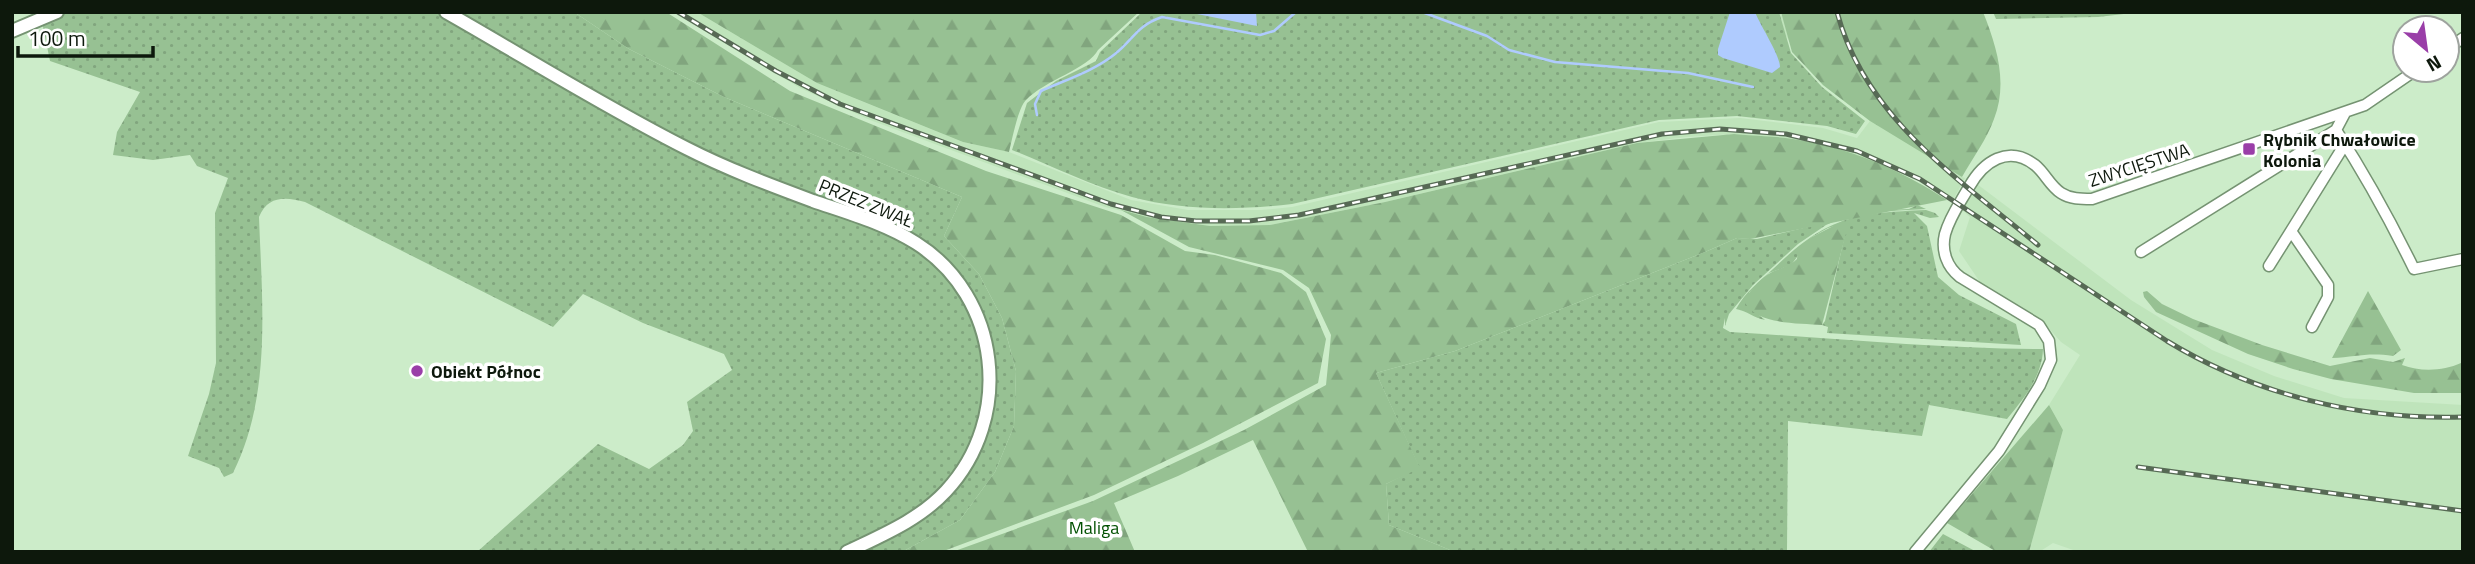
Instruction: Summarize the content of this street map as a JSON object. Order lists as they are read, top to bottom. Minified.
{"streets":{"street":["ZWYCIĘSTWA","PRZEZ ZWAŁ"]},"parks":["Maliga"],"places":{"transit":["Rybnik Chwałowice Kolonia"],"other":["Obiekt Północ"]},"scale_bar":"100 m","north":"bottom right"}
